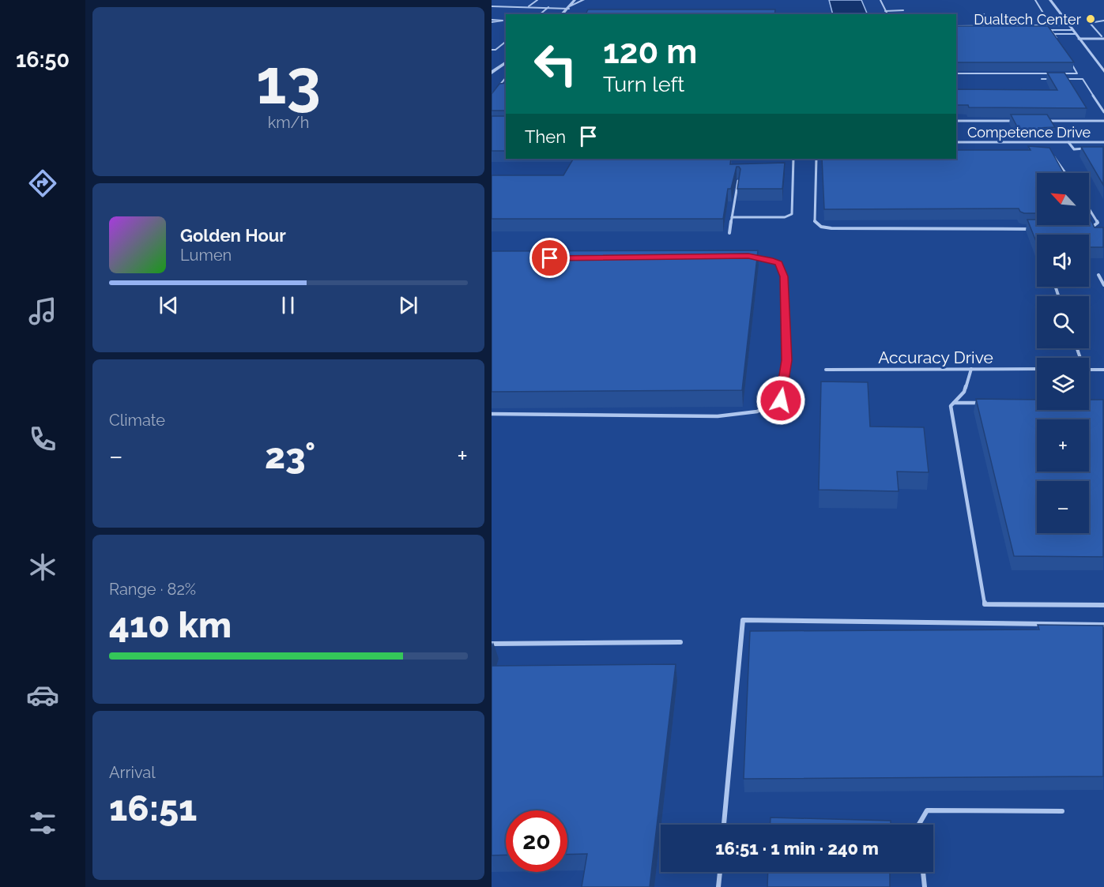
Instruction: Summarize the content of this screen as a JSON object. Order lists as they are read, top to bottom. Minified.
{"streets":{"lane":["Competence Drive","Accuracy Drive"]},"places":["Dualtech Center"],"north":"top left","page":{"tabs":"16:50","tile":[["13","km/h"],"Climate",["Range · 82%","410 km"],["Arrival","16:51"]],"turn":["120 m","Turn left"],"then":"Then","map_buttons":["+","−"],"song":["Golden Hour","Lumen"],"heat":["−","23°","+"],"limit":"20","trip":"16:51 · 1 min · 240 m"}}
